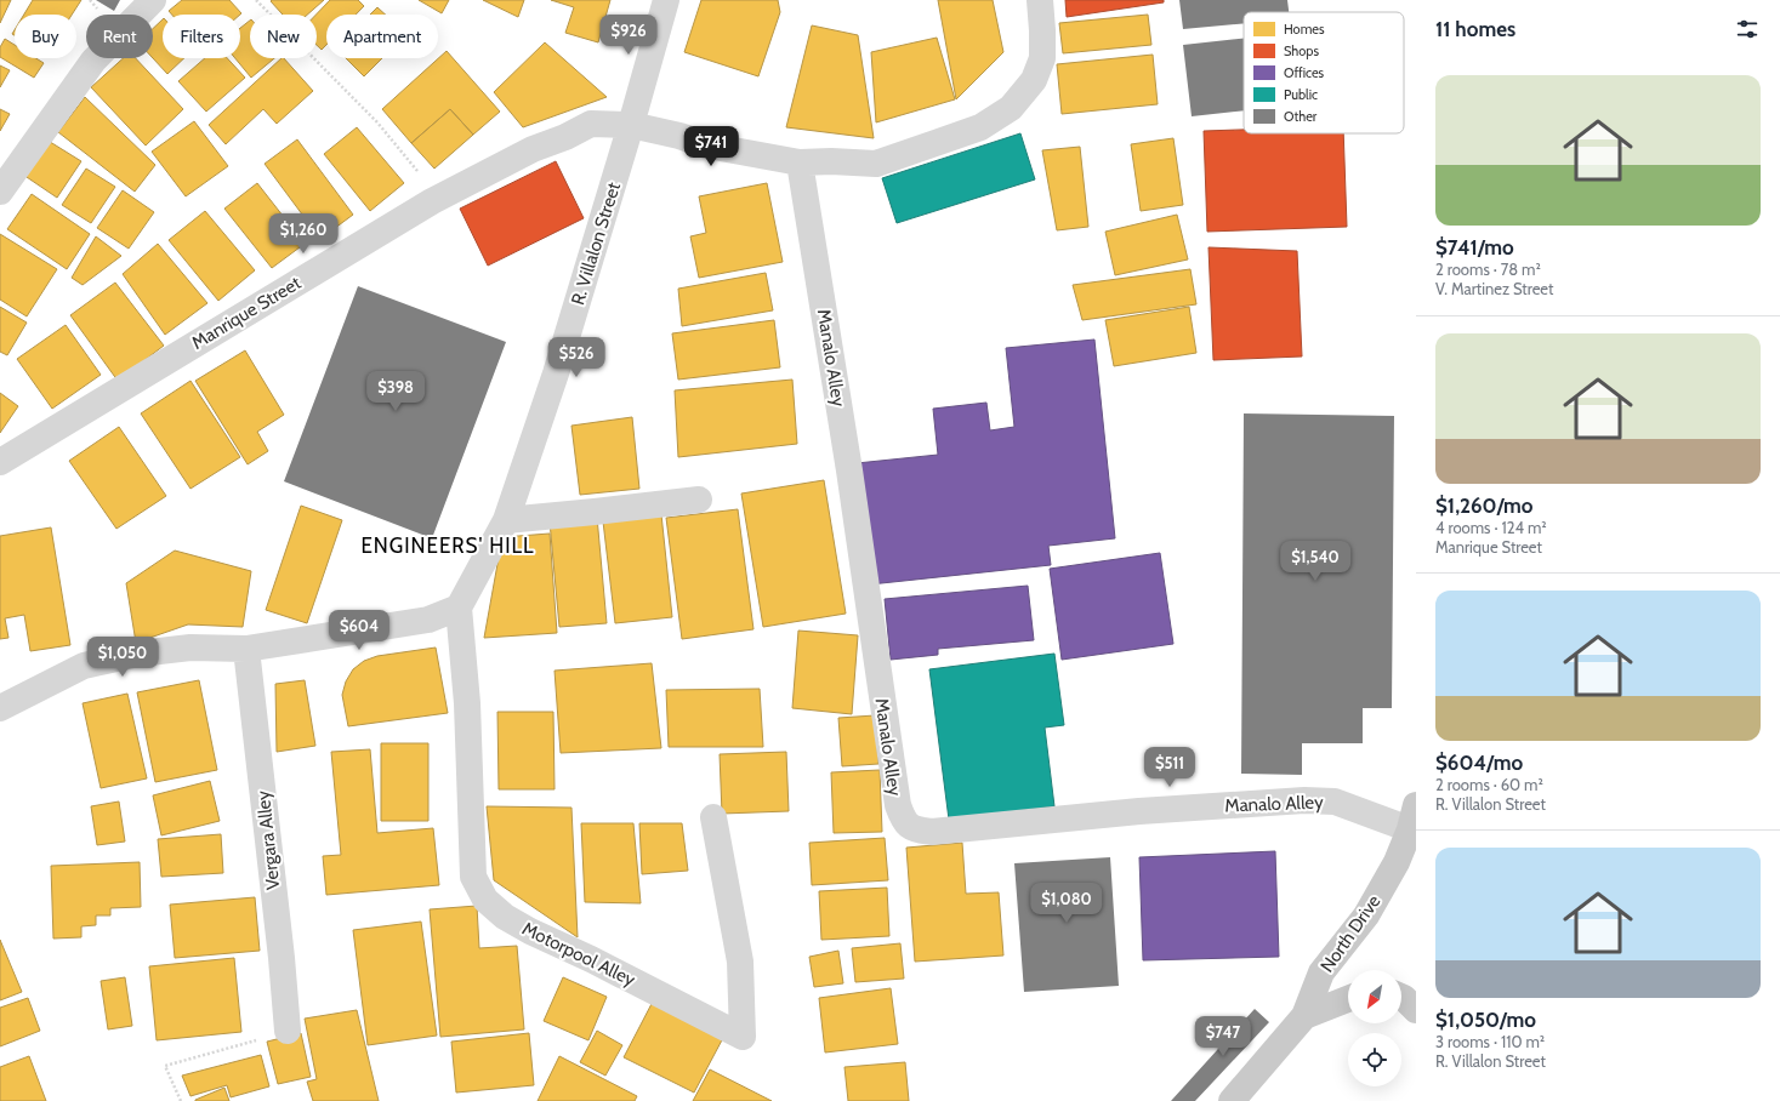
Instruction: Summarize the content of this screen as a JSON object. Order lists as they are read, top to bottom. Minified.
{"streets":{"main road":["North Drive"],"street":["R. Villalon Street","Manrique Street","Manalo Alley","Vergara Alley","Motorpool Alley"]},"crossings":[["R. Villalon Street","Manrique Street"],["R. Villalon Street","Motorpool Alley"],["Manrique Street","Manalo Alley"],["Manalo Alley","North Drive"]],"districts":["ENGINEERS' HILL"],"legend":["Homes","Shops","Offices","Public","Other"],"north":"bottom left","page":{"heading":"11 homes","price":["$926","$741","$1,260","$526","$398","$1,540","$604","$1,050","$511","$1,080","$747"],"chip":["Buy","Rent","Filters","New","Apartment"],"list":[{"name":"$741/mo","note":"2 rooms · 78 m² · V. Martinez Street"},{"name":"$1,260/mo","note":"4 rooms · 124 m² · Manrique Street"},{"name":"$604/mo","note":"2 rooms · 60 m² · R. Villalon Street"},{"name":"$1,050/mo","note":"3 rooms · 110 m² · R. Villalon Street"}]}}
